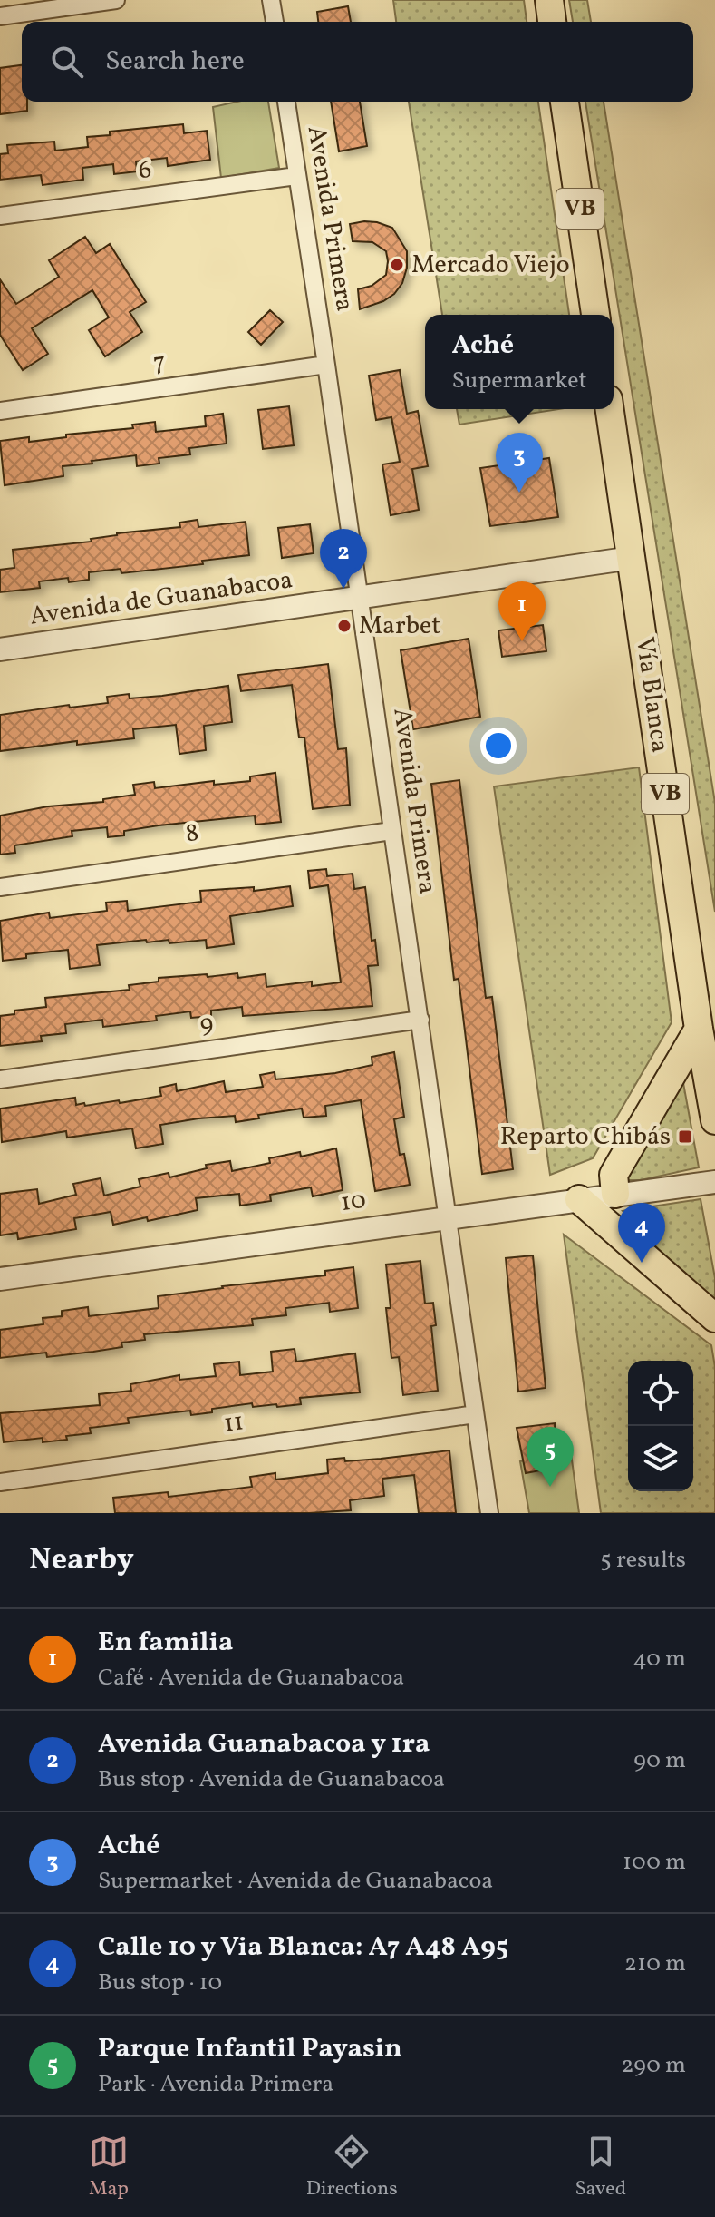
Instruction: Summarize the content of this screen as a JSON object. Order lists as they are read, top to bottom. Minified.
{"streets":{"main road":["VB","Vía Blanca"],"street":["6","Avenida Primera","7","Avenida de Guanabacoa","8","9","10","11"]},"crossings":[["6","Avenida Primera"],["Avenida Primera","7"],["Avenida Primera","Avenida de Guanabacoa"],["Avenida Primera","8"],["Avenida Primera","9"],["Avenida Primera","10"],["Avenida Primera","11"],["Avenida de Guanabacoa","Vía Blanca"]],"places":{"other":["Mercado Viejo","Marbet"],"transit":["Reparto Chibás"]},"page":{"search":"Search here","popup":["Aché","Supermarket"],"pins":["3","2","1","4","5"],"heading":["Nearby","5 results"],"list":[{"mark":"1","name":"En familia","note":"Café · Avenida de Guanabacoa","value":"40 m"},{"mark":"2","name":"Avenida Guanabacoa y 1ra","note":"Bus stop · Avenida de Guanabacoa","value":"90 m"},{"mark":"3","name":"Aché","note":"Supermarket · Avenida de Guanabacoa","value":"100 m"},{"mark":"4","name":"Calle 10 y Via Blanca: A7 A48 A95","note":"Bus stop · 10","value":"210 m"},{"mark":"5","name":"Parque Infantil Payasin","note":"Park · Avenida Primera","value":"290 m"}],"nav":["Map","Directions","Saved"]}}
